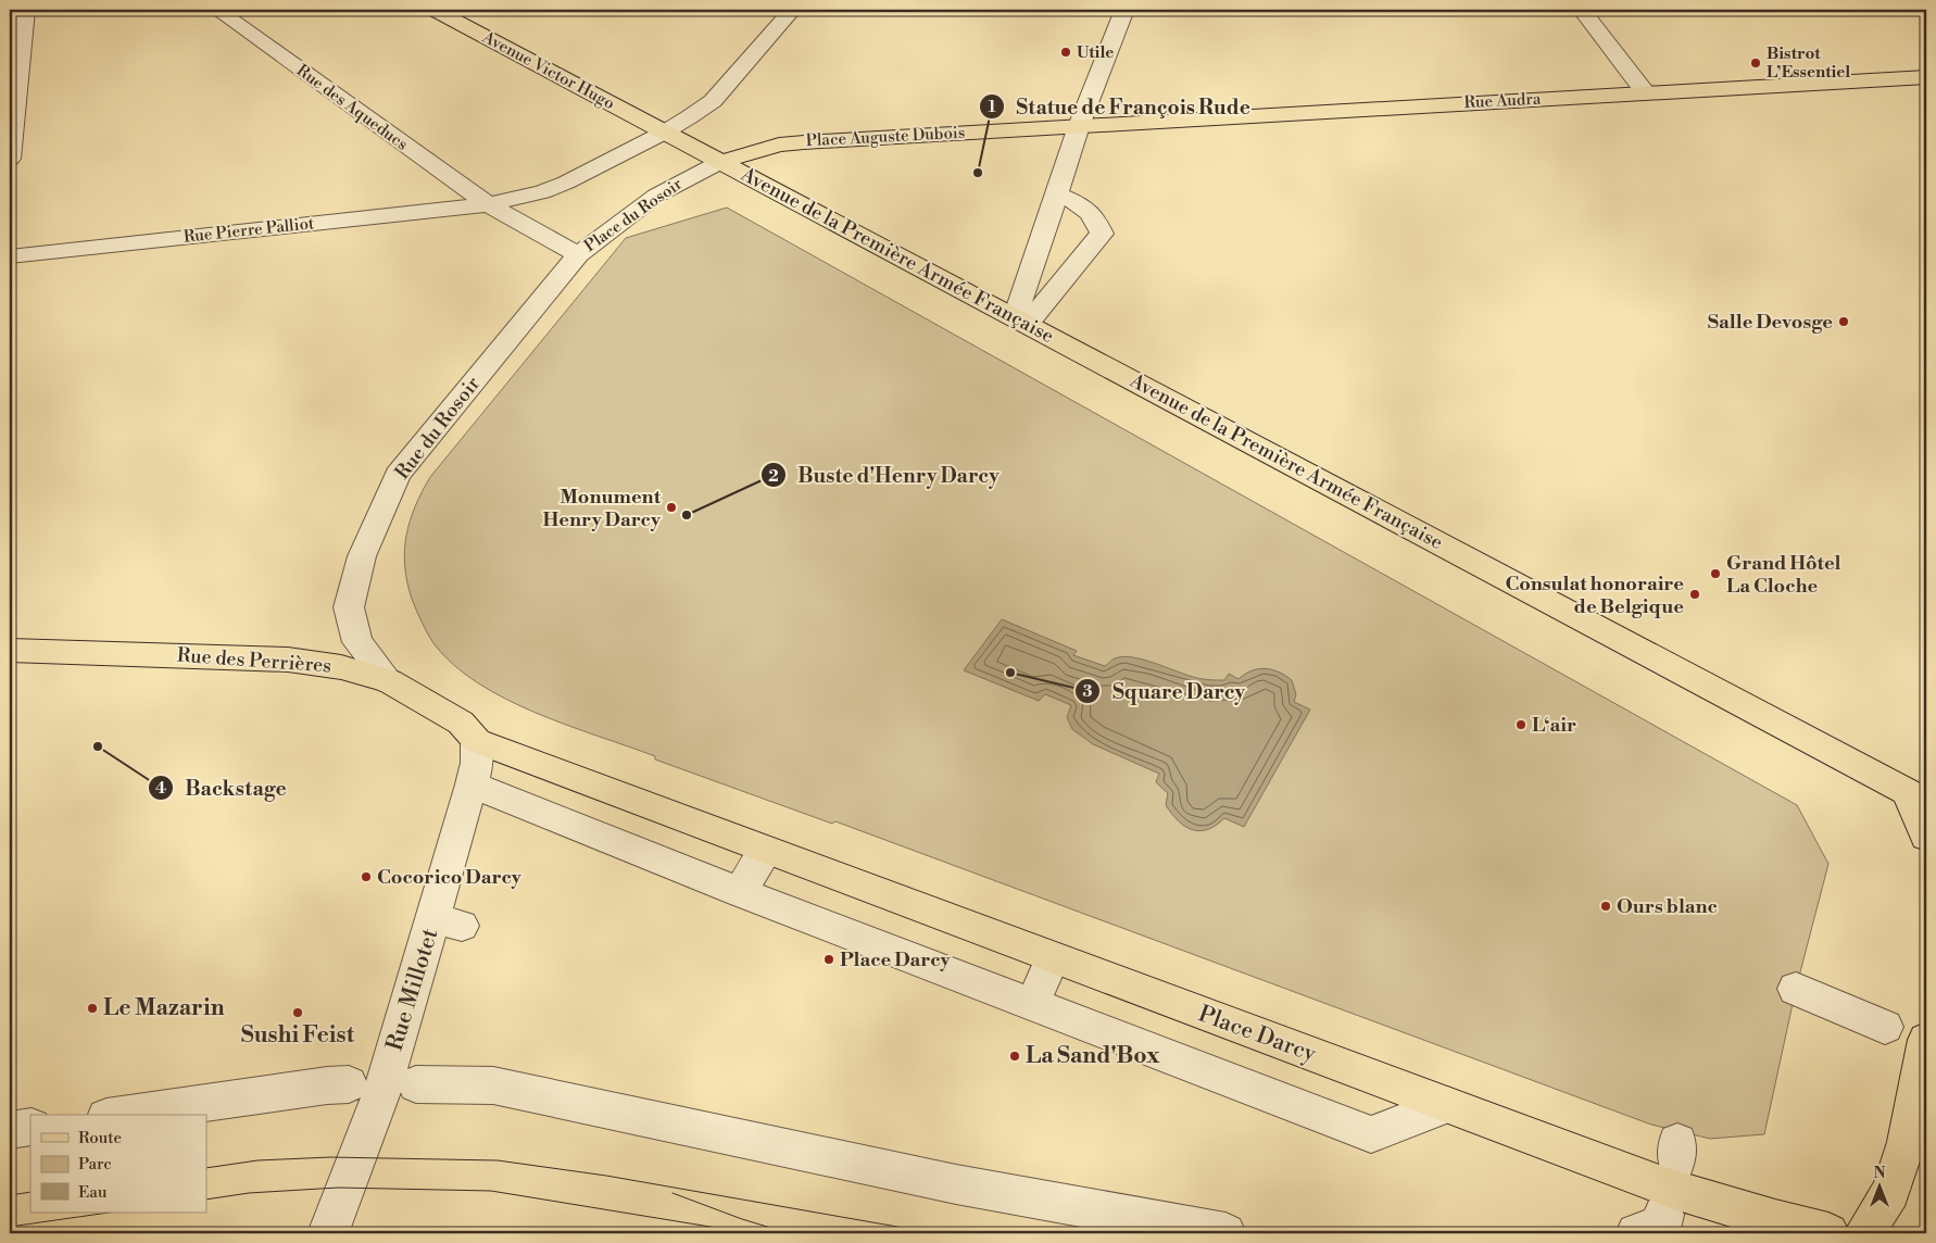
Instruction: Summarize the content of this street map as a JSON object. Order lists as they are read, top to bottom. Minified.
{"streets":{"main road":["Avenue Victor Hugo","Rue Audra","Place Auguste Dubois","Avenue de la Première Armée Française","Rue des Perrières","Place Darcy"],"street":["Rue des Aqueducs","Place du Rosoir","Rue Pierre Palliot","Rue du Rosoir","Rue Millotet"]},"crossings":[["Avenue Victor Hugo","Avenue de la Première Armée Française"],["Rue Audra","Place Auguste Dubois"],["Rue des Aqueducs","Place du Rosoir"],["Rue des Aqueducs","Rue Pierre Palliot"],["Place Auguste Dubois","Place du Rosoir"],["Place Auguste Dubois","Avenue de la Première Armée Française"],["Place du Rosoir","Rue Pierre Palliot"],["Place du Rosoir","Avenue de la Première Armée Française"],["Place du Rosoir","Rue du Rosoir"],["Rue du Rosoir","Rue des Perrières"],["Rue des Perrières","Rue Millotet"],["Rue des Perrières","Place Darcy"],["Rue Millotet","Place Darcy"]],"places":["Utile","Bistrot L’Essentiel","Statue de François Rude","Salle Devosge","Monument Henry Darcy","Buste d'Henry Darcy","Grand Hôtel La Cloche","Consulat honoraire de Belgique","Square Darcy","L‘air","Backstage","Cocorico Darcy","Ours blanc","Place Darcy","Le Mazarin","Sushi Feist","La Sand'Box"],"legend":["Route","Parc","Eau"],"north":"top"}
